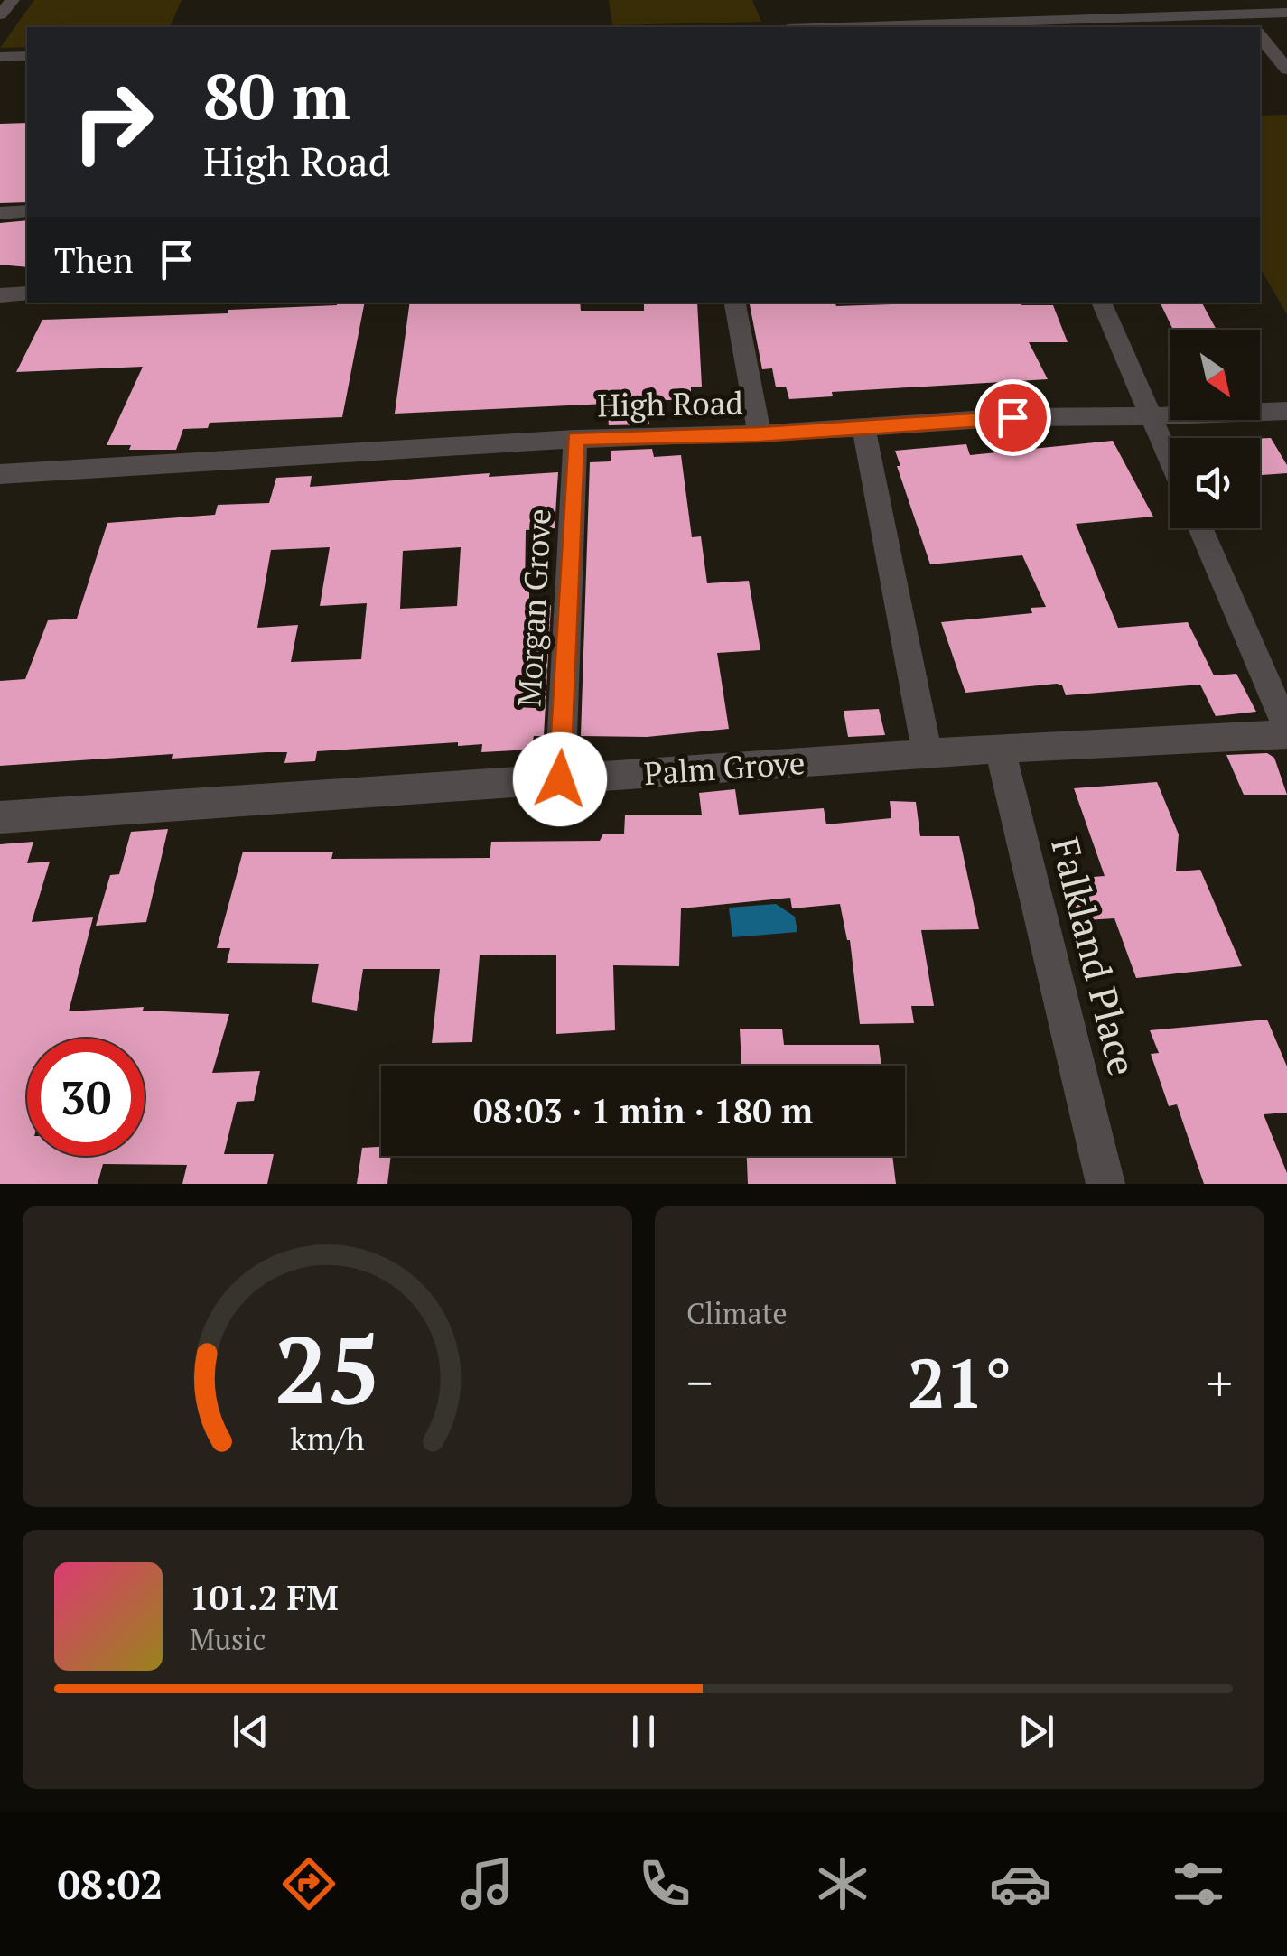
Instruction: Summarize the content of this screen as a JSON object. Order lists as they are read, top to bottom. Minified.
{"streets":{"street":["High Road","Morgan Grove","Palm Grove","Falkland Place"]},"crossings":[["High Road","Morgan Grove"],["Morgan Grove","Palm Grove"],["Palm Grove","Falkland Place"]],"north":"bottom right","page":{"turn":["80 m","High Road"],"then":"Then","limit":"30","trip":"08:03 · 1 min · 180 m","tile":"Climate","heat":["−","21°","+"],"song":["101.2 FM","Music"],"tabs":"08:02","gauge":["25","km/h"]}}
